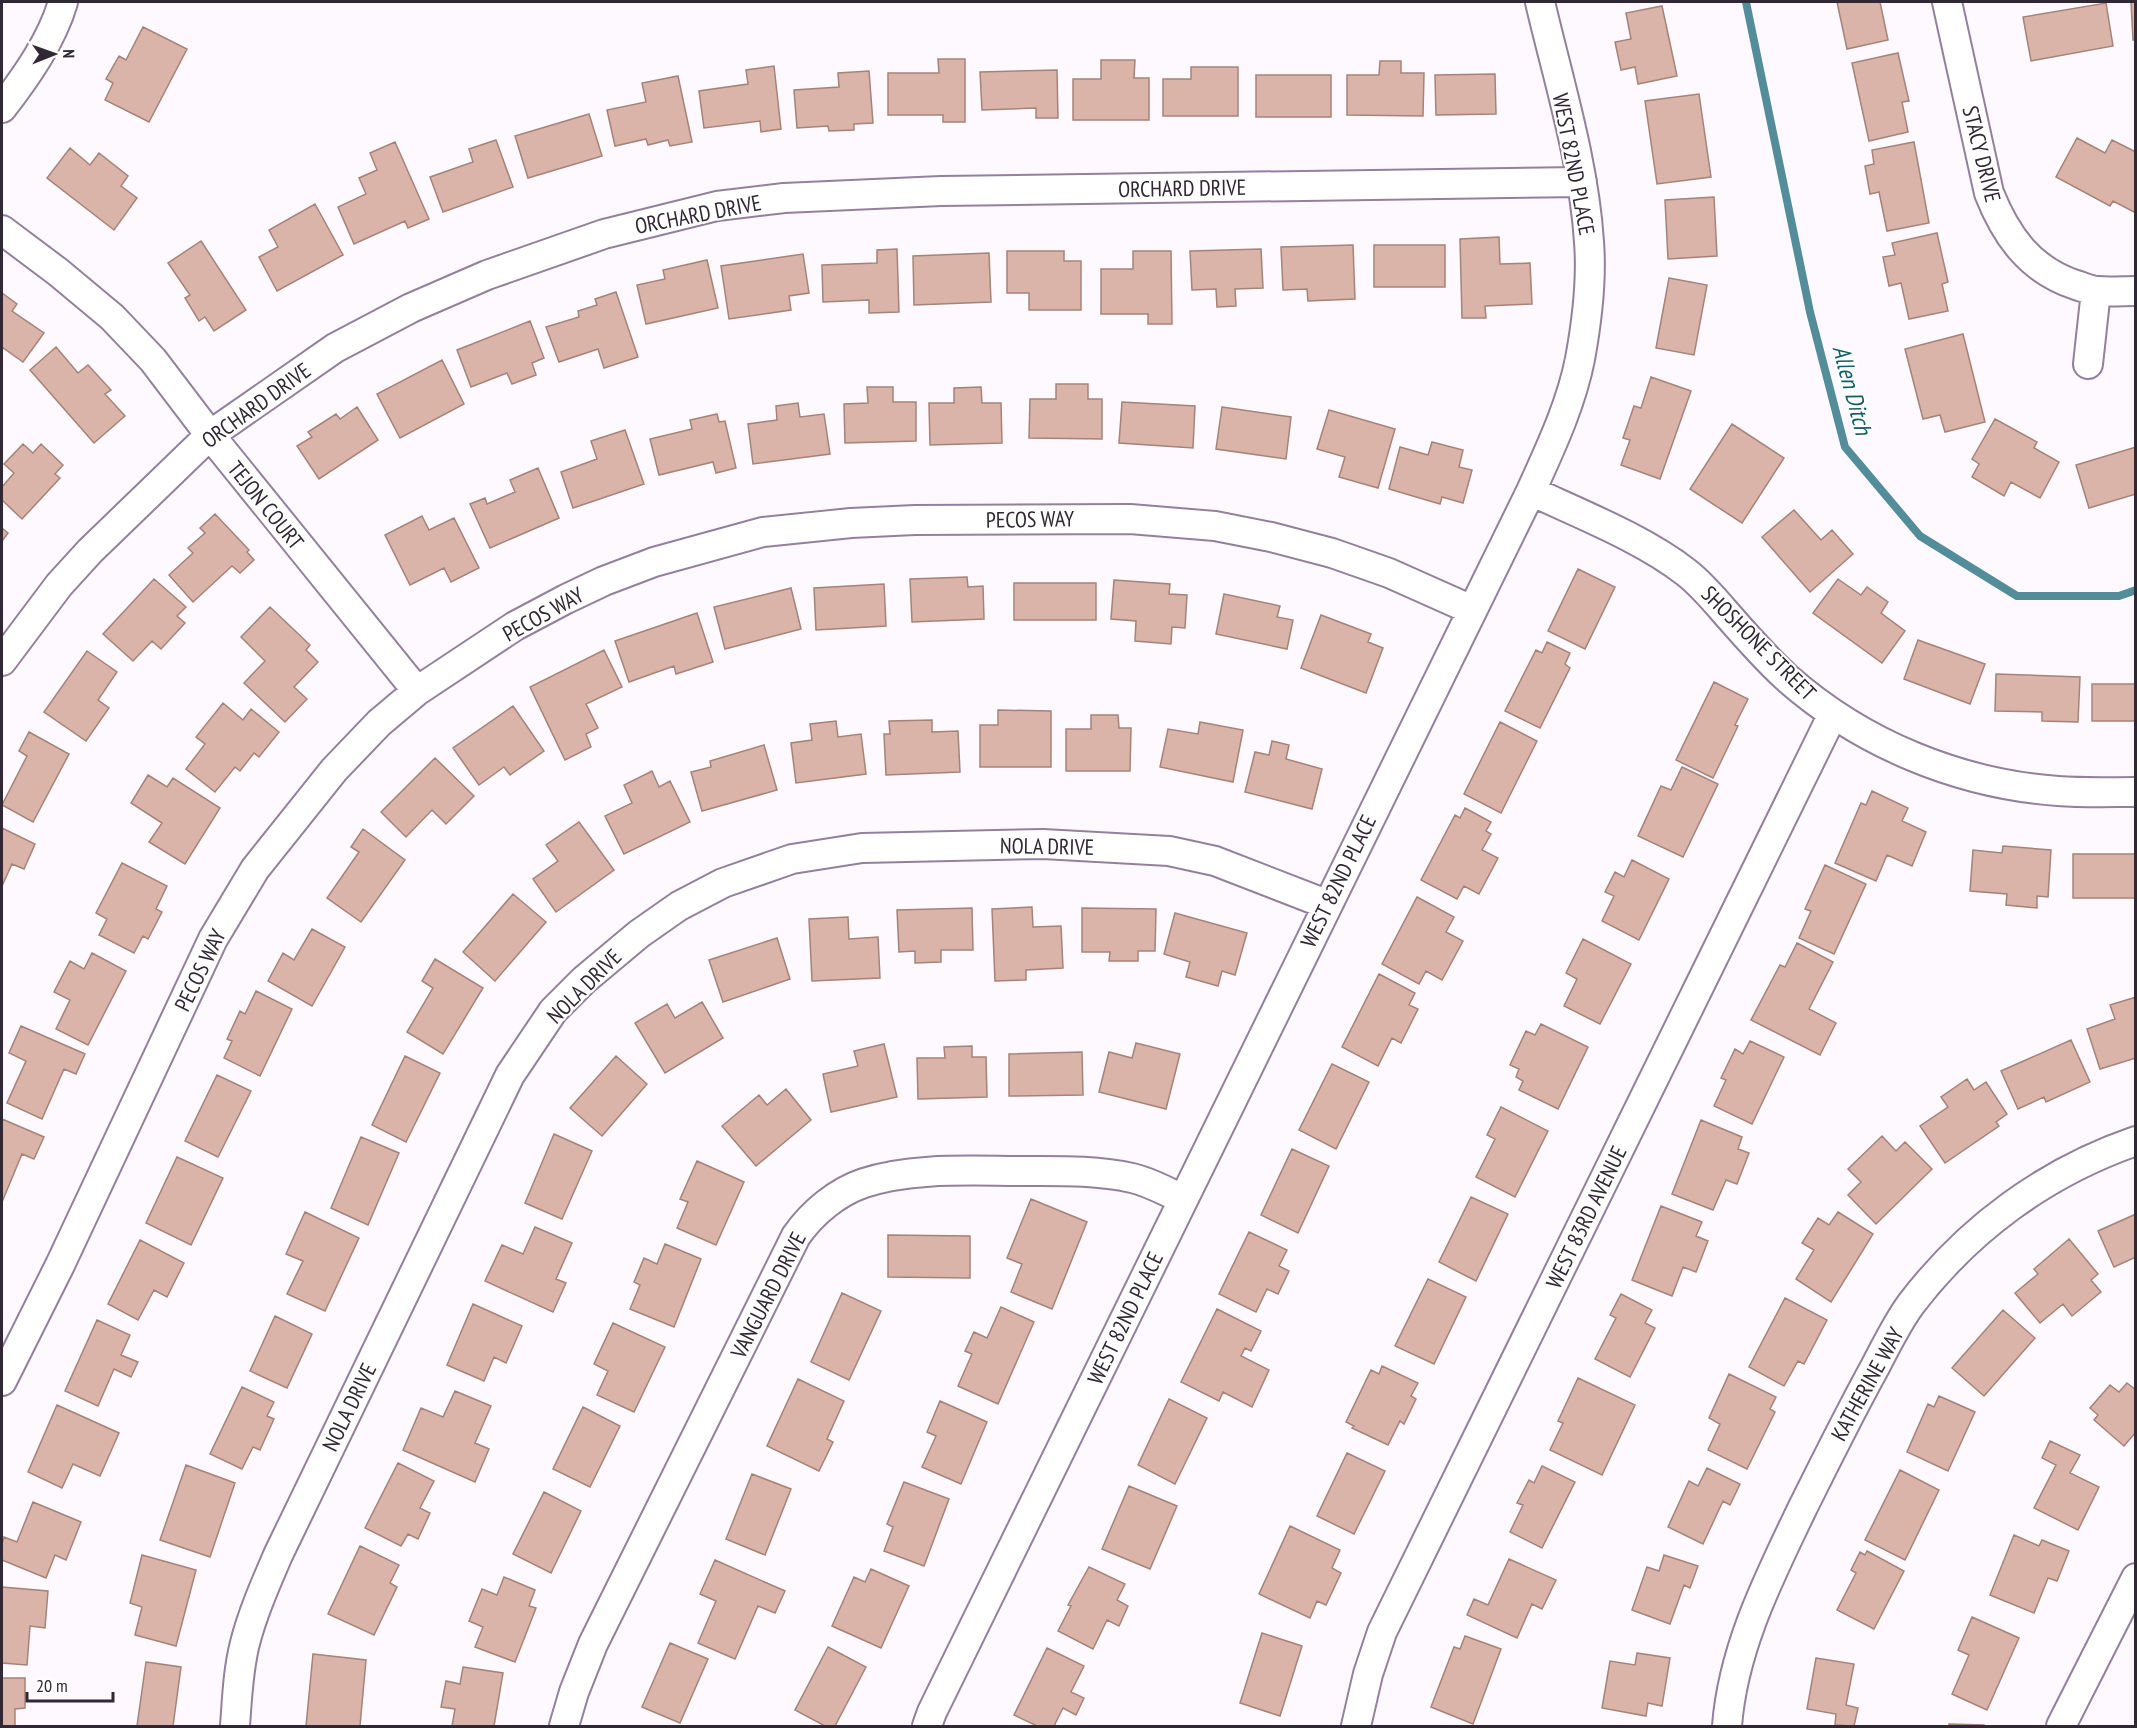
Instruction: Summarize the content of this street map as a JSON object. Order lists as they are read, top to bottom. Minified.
{"streets":{"street":["STACY DRIVE","WEST 82ND PLACE","ORCHARD DRIVE","TEJON COURT","PECOS WAY","SHOSHONE STREET","NOLA DRIVE","WEST 83RD AVENUE","VANGUARD DRIVE","KATHERINE WAY"]},"crossings":[["WEST 82ND PLACE","ORCHARD DRIVE"],["WEST 82ND PLACE","PECOS WAY"],["WEST 82ND PLACE","SHOSHONE STREET"],["WEST 82ND PLACE","NOLA DRIVE"],["WEST 82ND PLACE","VANGUARD DRIVE"],["ORCHARD DRIVE","TEJON COURT"],["TEJON COURT","PECOS WAY"],["SHOSHONE STREET","WEST 83RD AVENUE"]],"water":["Allen Ditch"],"scale_bar":"20 m","north":"right"}
